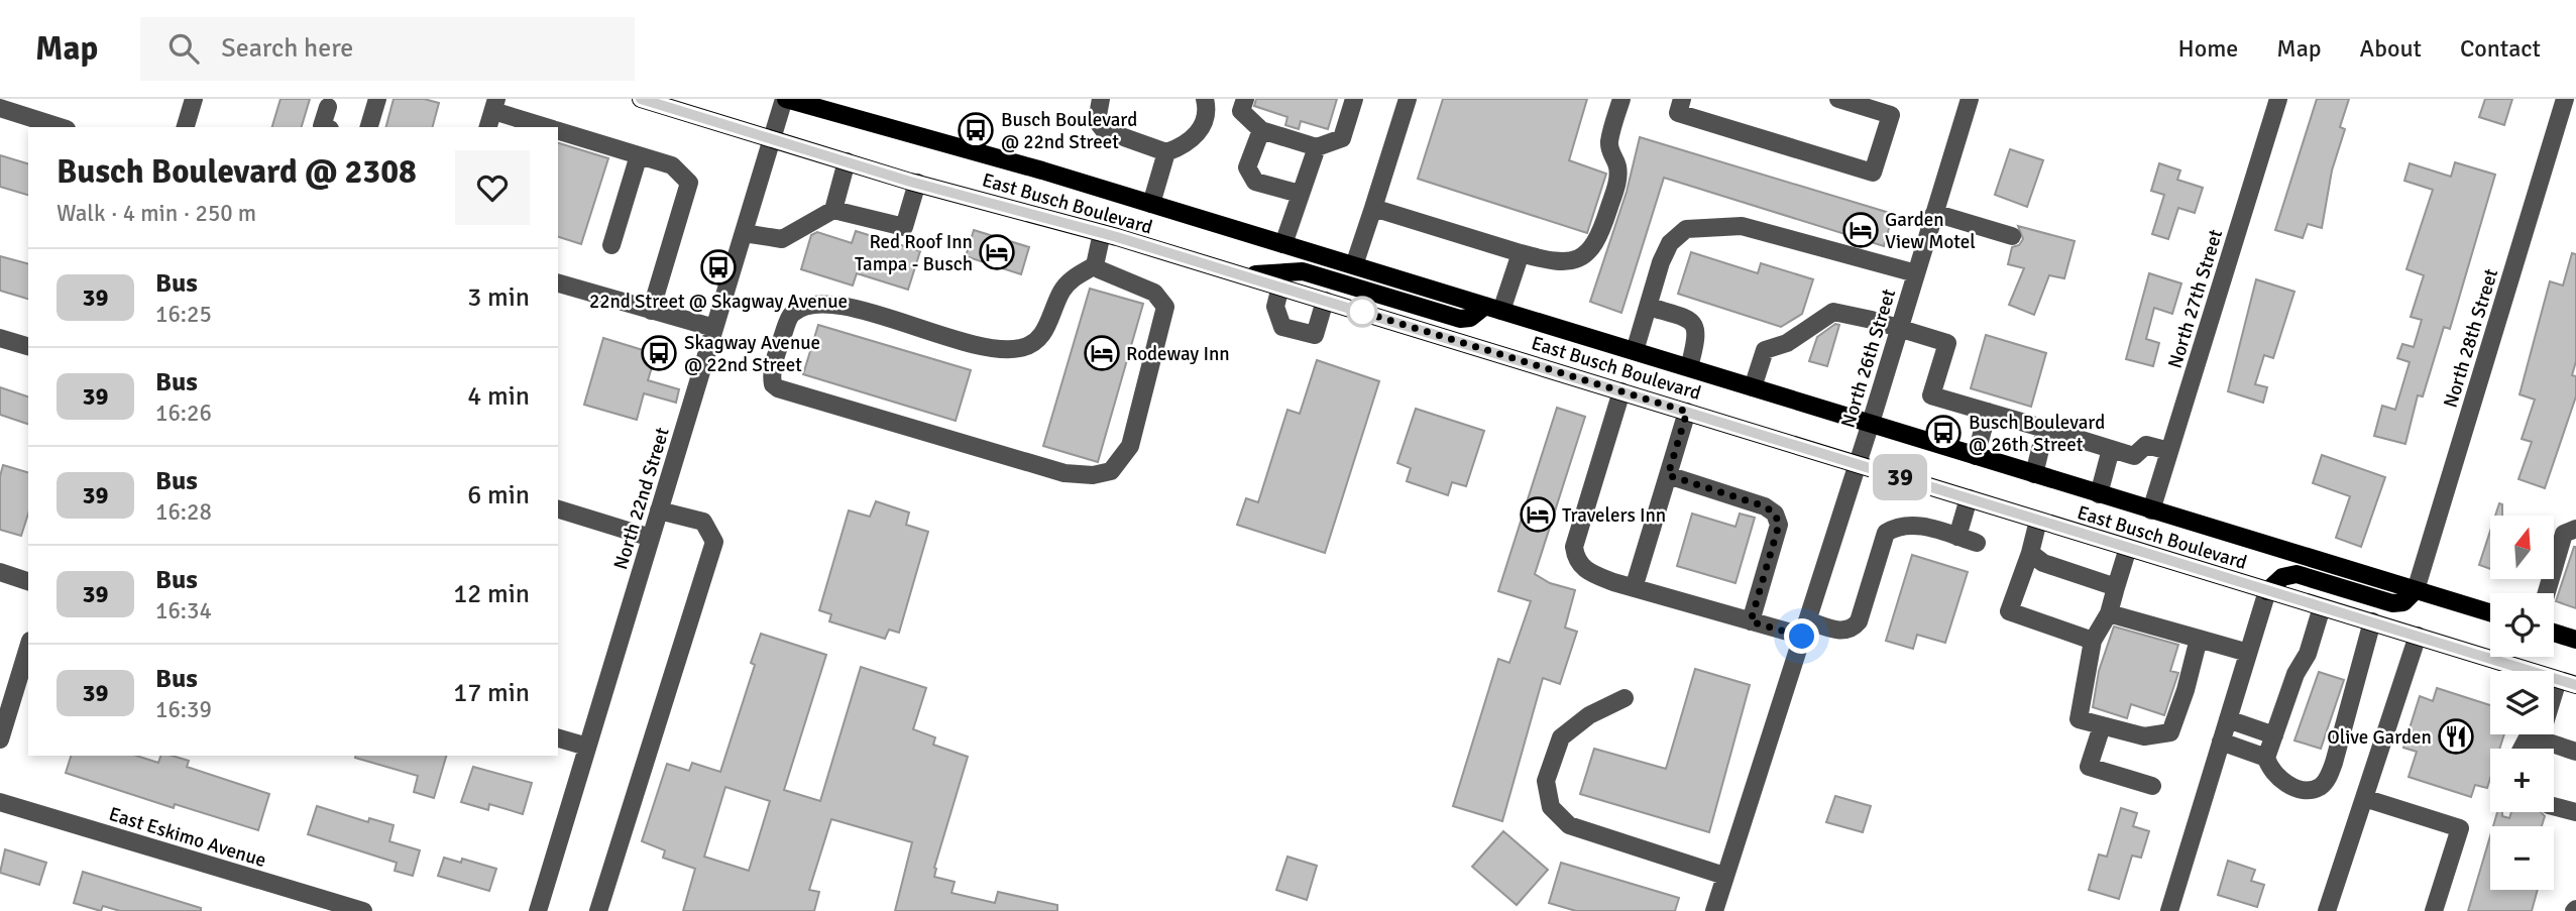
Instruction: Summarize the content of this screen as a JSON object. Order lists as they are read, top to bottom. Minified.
{"streets":{"main road":["East Busch Boulevard"],"street":["North 27th Street","North 28th Street","North 26th Street","North 22nd Street","East Eskimo Avenue"]},"crossings":[["East Busch Boulevard","North 27th Street"],["East Busch Boulevard","North 28th Street"],["East Busch Boulevard","North 26th Street"],["East Busch Boulevard","North 22nd Street"]],"places":{"bus stop":["Busch Boulevard @ 22nd Street","22nd Street @ Skagway Avenue","Skagway Avenue @ 22nd Street","Busch Boulevard @ 26th Street"],"hotel":["Garden View Motel","Red Roof Inn Tampa - Busch","Rodeway Inn","Travelers Inn"],"restaurant":["Olive Garden"]},"lines":["bus line 39"],"north":"top","page":{"header":"Map","search":"Search here","nav":["Home","Map","About","Contact"],"on_map":"39","heading":["Busch Boulevard @ 2308","Walk · 4 min · 250 m"],"list":[{"mark":"39","name":"Bus","note":"16:25","value":"3 min"},{"mark":"39","name":"Bus","note":"16:26","value":"4 min"},{"mark":"39","name":"Bus","note":"16:28","value":"6 min"},{"mark":"39","name":"Bus","note":"16:34","value":"12 min"},{"mark":"39","name":"Bus","note":"16:39","value":"17 min"}],"map_buttons":["+","−"]}}
